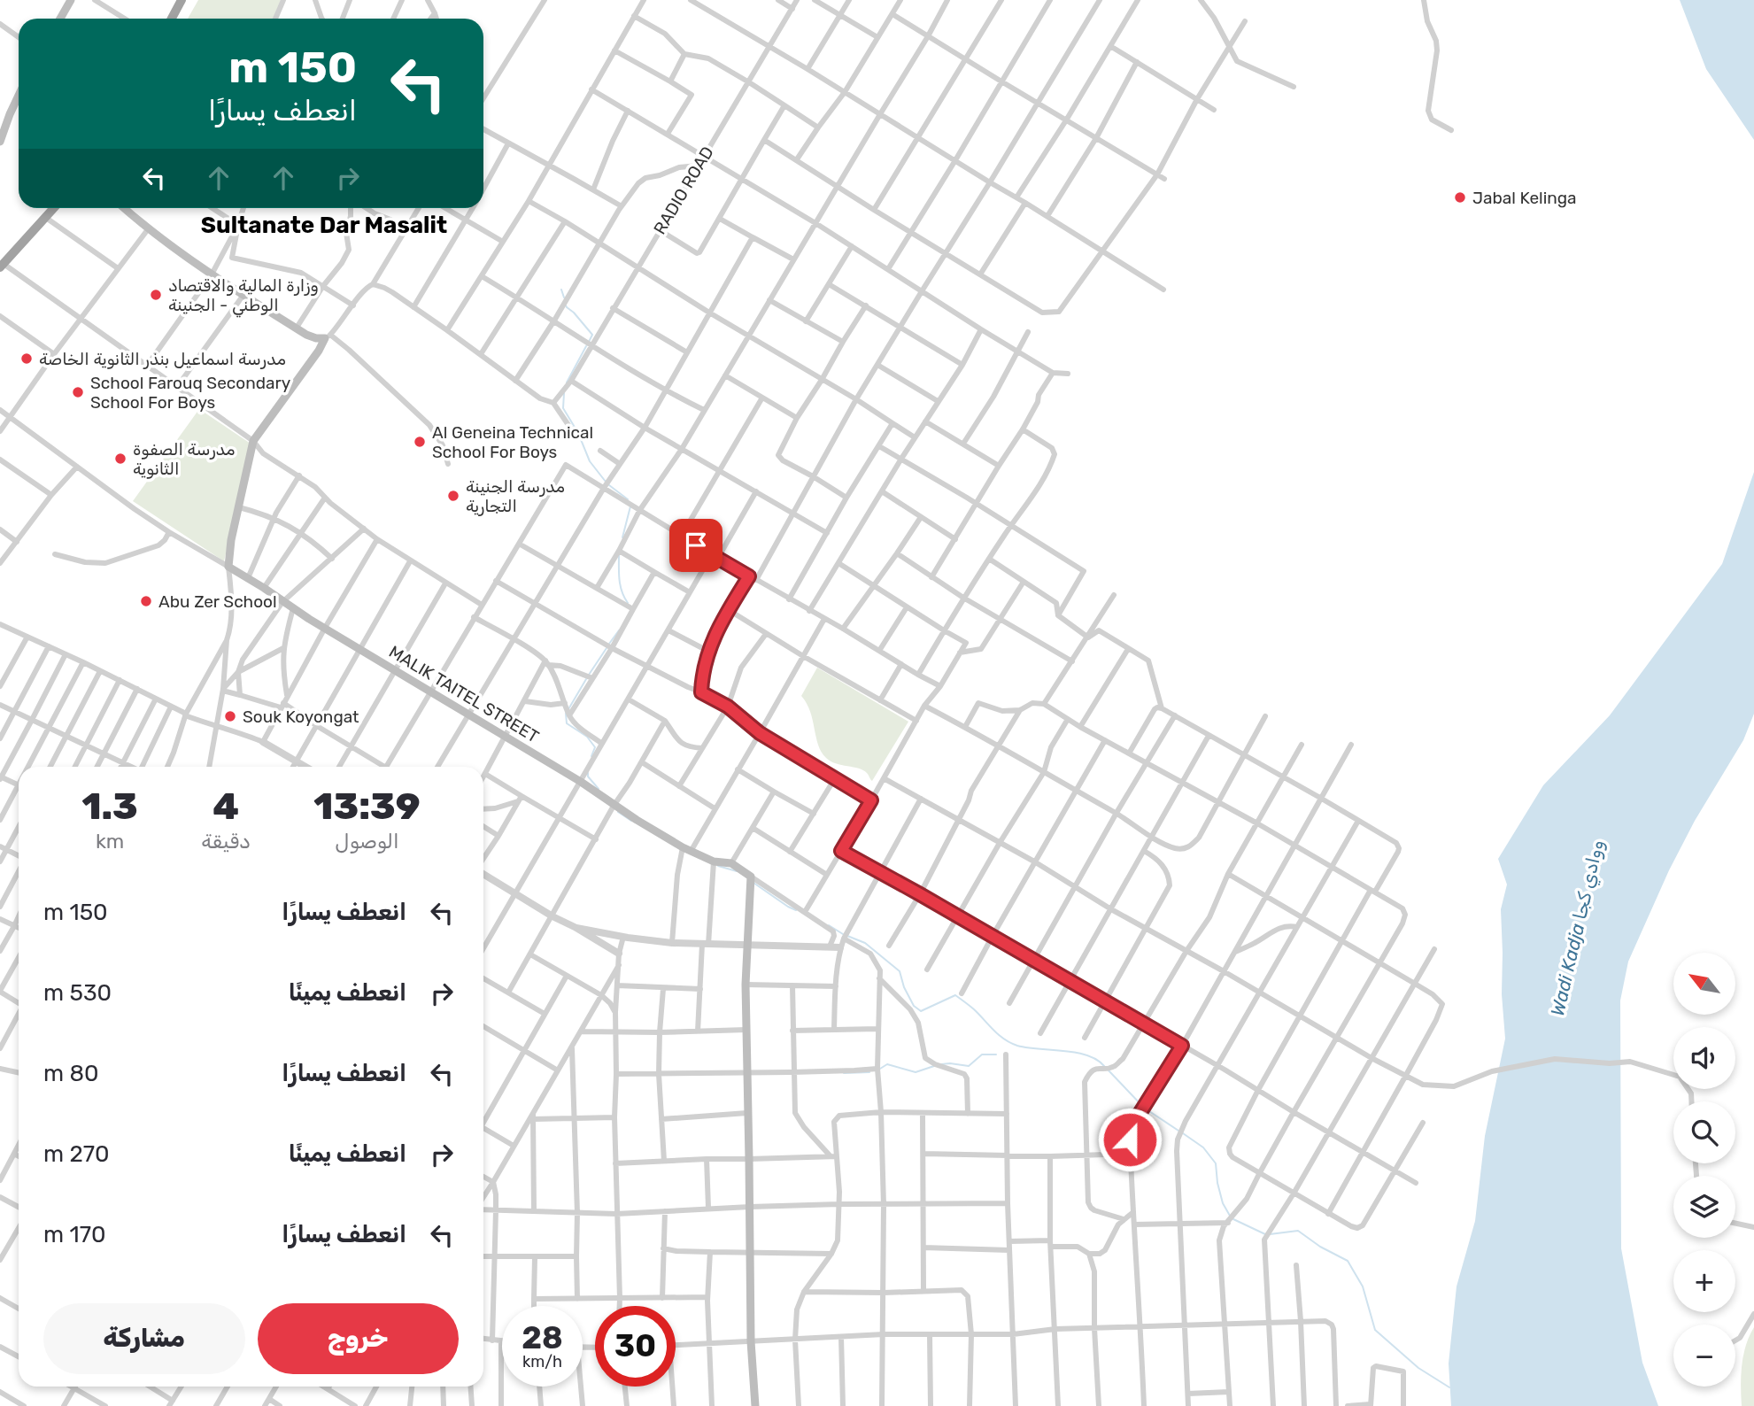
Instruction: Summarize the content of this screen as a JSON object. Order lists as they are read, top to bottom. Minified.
{"streets":{"main road":["MALIK TAITEL STREET"],"street":["RADIO ROAD"]},"districts":["Sultanate Dar Masalit"],"water":["Wadi Kadja ووادي كجا"],"places":["Jabal Kelinga","وزارة المالية والاقتصاد الوطني - الجنينة","مدرسة اسماعيل بنذر الثانوية الخاصة","School Farouq Secondary School For Boys","Al Geneina Technical School For Boys","مدرسة الصفوة الثانوية","مدرسة الجنينة التجارية","Abu Zer School","Souk Koyongat"],"north":"top left","page":{"turn":["150 m","انعطف يسارًا"],"eta":["13:39","الوصول","4","دقيقة","1.3","km"],"list":[{"name":"انعطف يسارًا","value":"150 m"},{"name":"انعطف يمينًا","value":"530 m"},{"name":"انعطف يسارًا","value":"80 m"},{"name":"انعطف يمينًا","value":"270 m"},{"name":"انعطف يسارًا","value":"170 m"}],"map_buttons":["+","−"],"buttons":["خروج","مشاركة"],"speed":"28 km/h","limit":"30"}}
